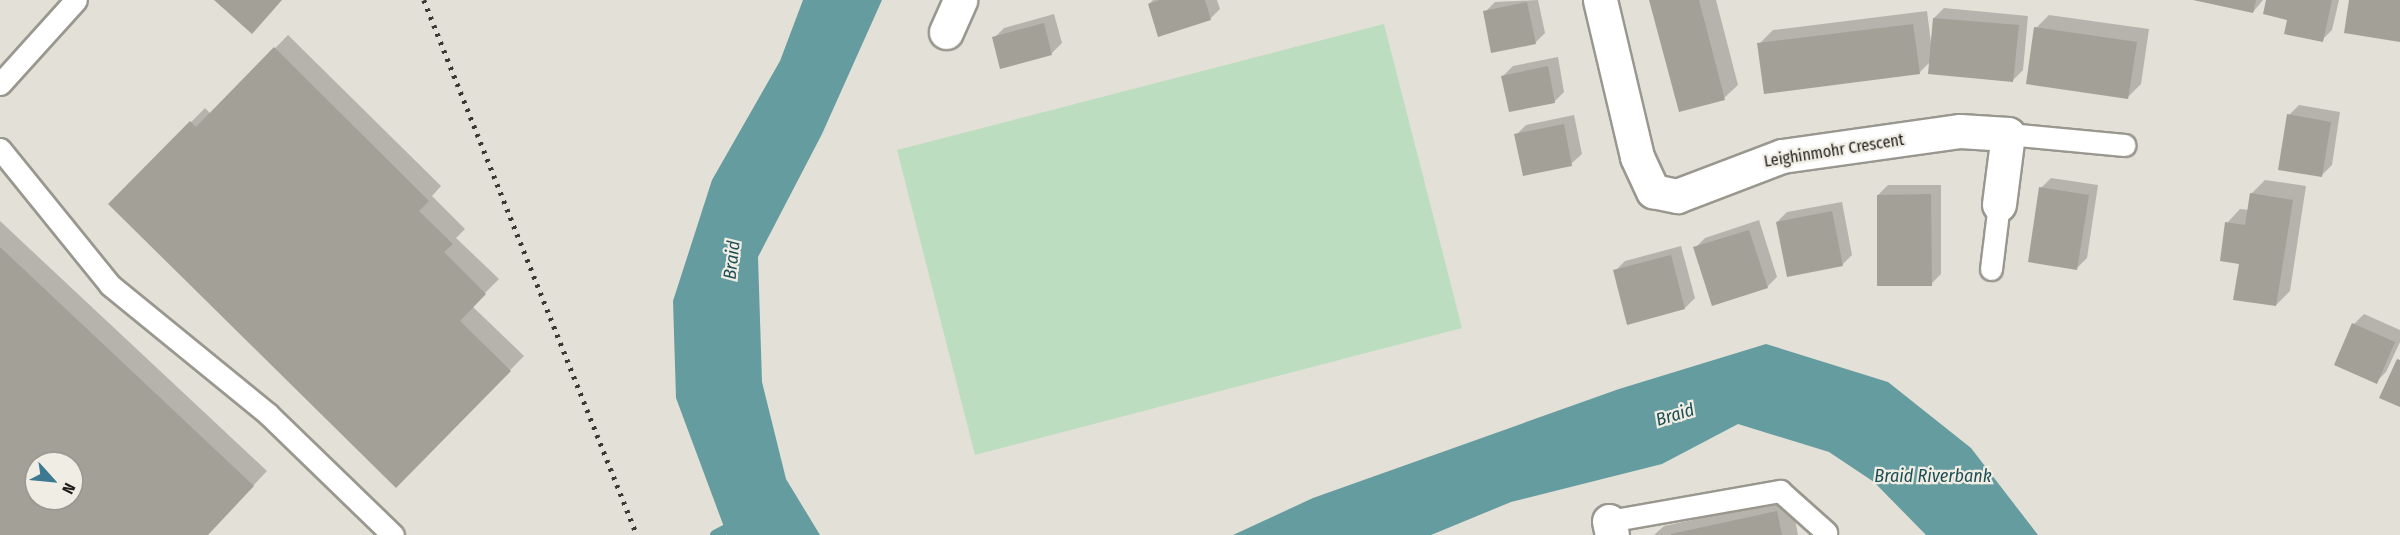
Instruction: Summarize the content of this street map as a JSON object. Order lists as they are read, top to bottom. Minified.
{"streets":{"street":["Leighinmohr Crescent"]},"water":["Braid","Braid Riverbank"],"north":"bottom right"}
